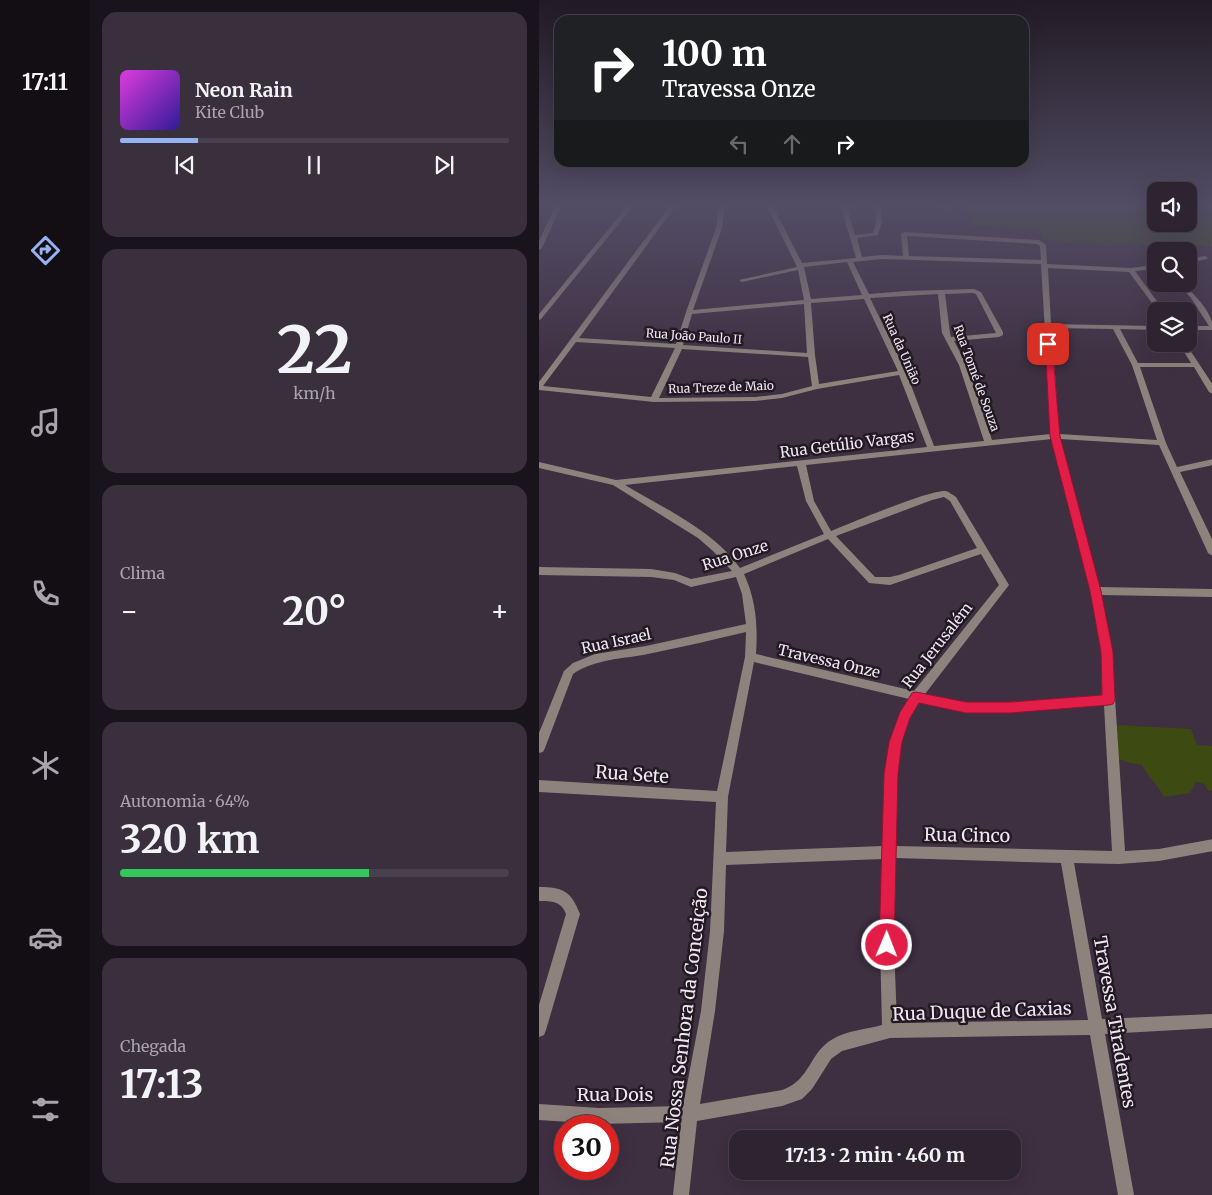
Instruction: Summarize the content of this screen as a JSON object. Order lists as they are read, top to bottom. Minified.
{"streets":{"street":["Rua João Paulo II","Rua da União","Rua Tomé de Souza","Rua Treze de Maio","Rua Getúlio Vargas","Rua Onze","Rua Israel","Rua Jerusalém","Travessa Onze","Rua Sete","Rua Cinco","Rua Duque de Caxias","Travessa Tiradentes","Rua Nossa Senhora da Conceição","Rua Dois"]},"crossings":[["Rua da União","Rua Treze de Maio"],["Rua da União","Rua Getúlio Vargas"],["Rua Tomé de Souza","Rua Getúlio Vargas"],["Rua Getúlio Vargas","Rua Nossa Senhora da Conceição"],["Rua Onze","Rua Jerusalém"],["Rua Onze","Rua Nossa Senhora da Conceição"],["Rua Israel","Rua Nossa Senhora da Conceição"],["Rua Jerusalém","Travessa Onze"],["Rua Jerusalém","Rua Cinco"],["Rua Jerusalém","Rua Duque de Caxias"],["Travessa Onze","Rua Nossa Senhora da Conceição"],["Rua Sete","Rua Nossa Senhora da Conceição"],["Rua Cinco","Travessa Tiradentes"],["Rua Cinco","Rua Nossa Senhora da Conceição"],["Rua Duque de Caxias","Travessa Tiradentes"],["Rua Duque de Caxias","Rua Nossa Senhora da Conceição"],["Rua Duque de Caxias","Rua Dois"],["Rua Nossa Senhora da Conceição","Rua Dois"]],"page":{"tabs":"17:11","turn":["100 m","Travessa Onze"],"song":["Neon Rain","Kite Club"],"tile":[["22","km/h"],"Clima",["Autonomia · 64%","320 km"],["Chegada","17:13"]],"heat":["−","20°","+"],"limit":"30","trip":"17:13 · 2 min · 460 m"}}
